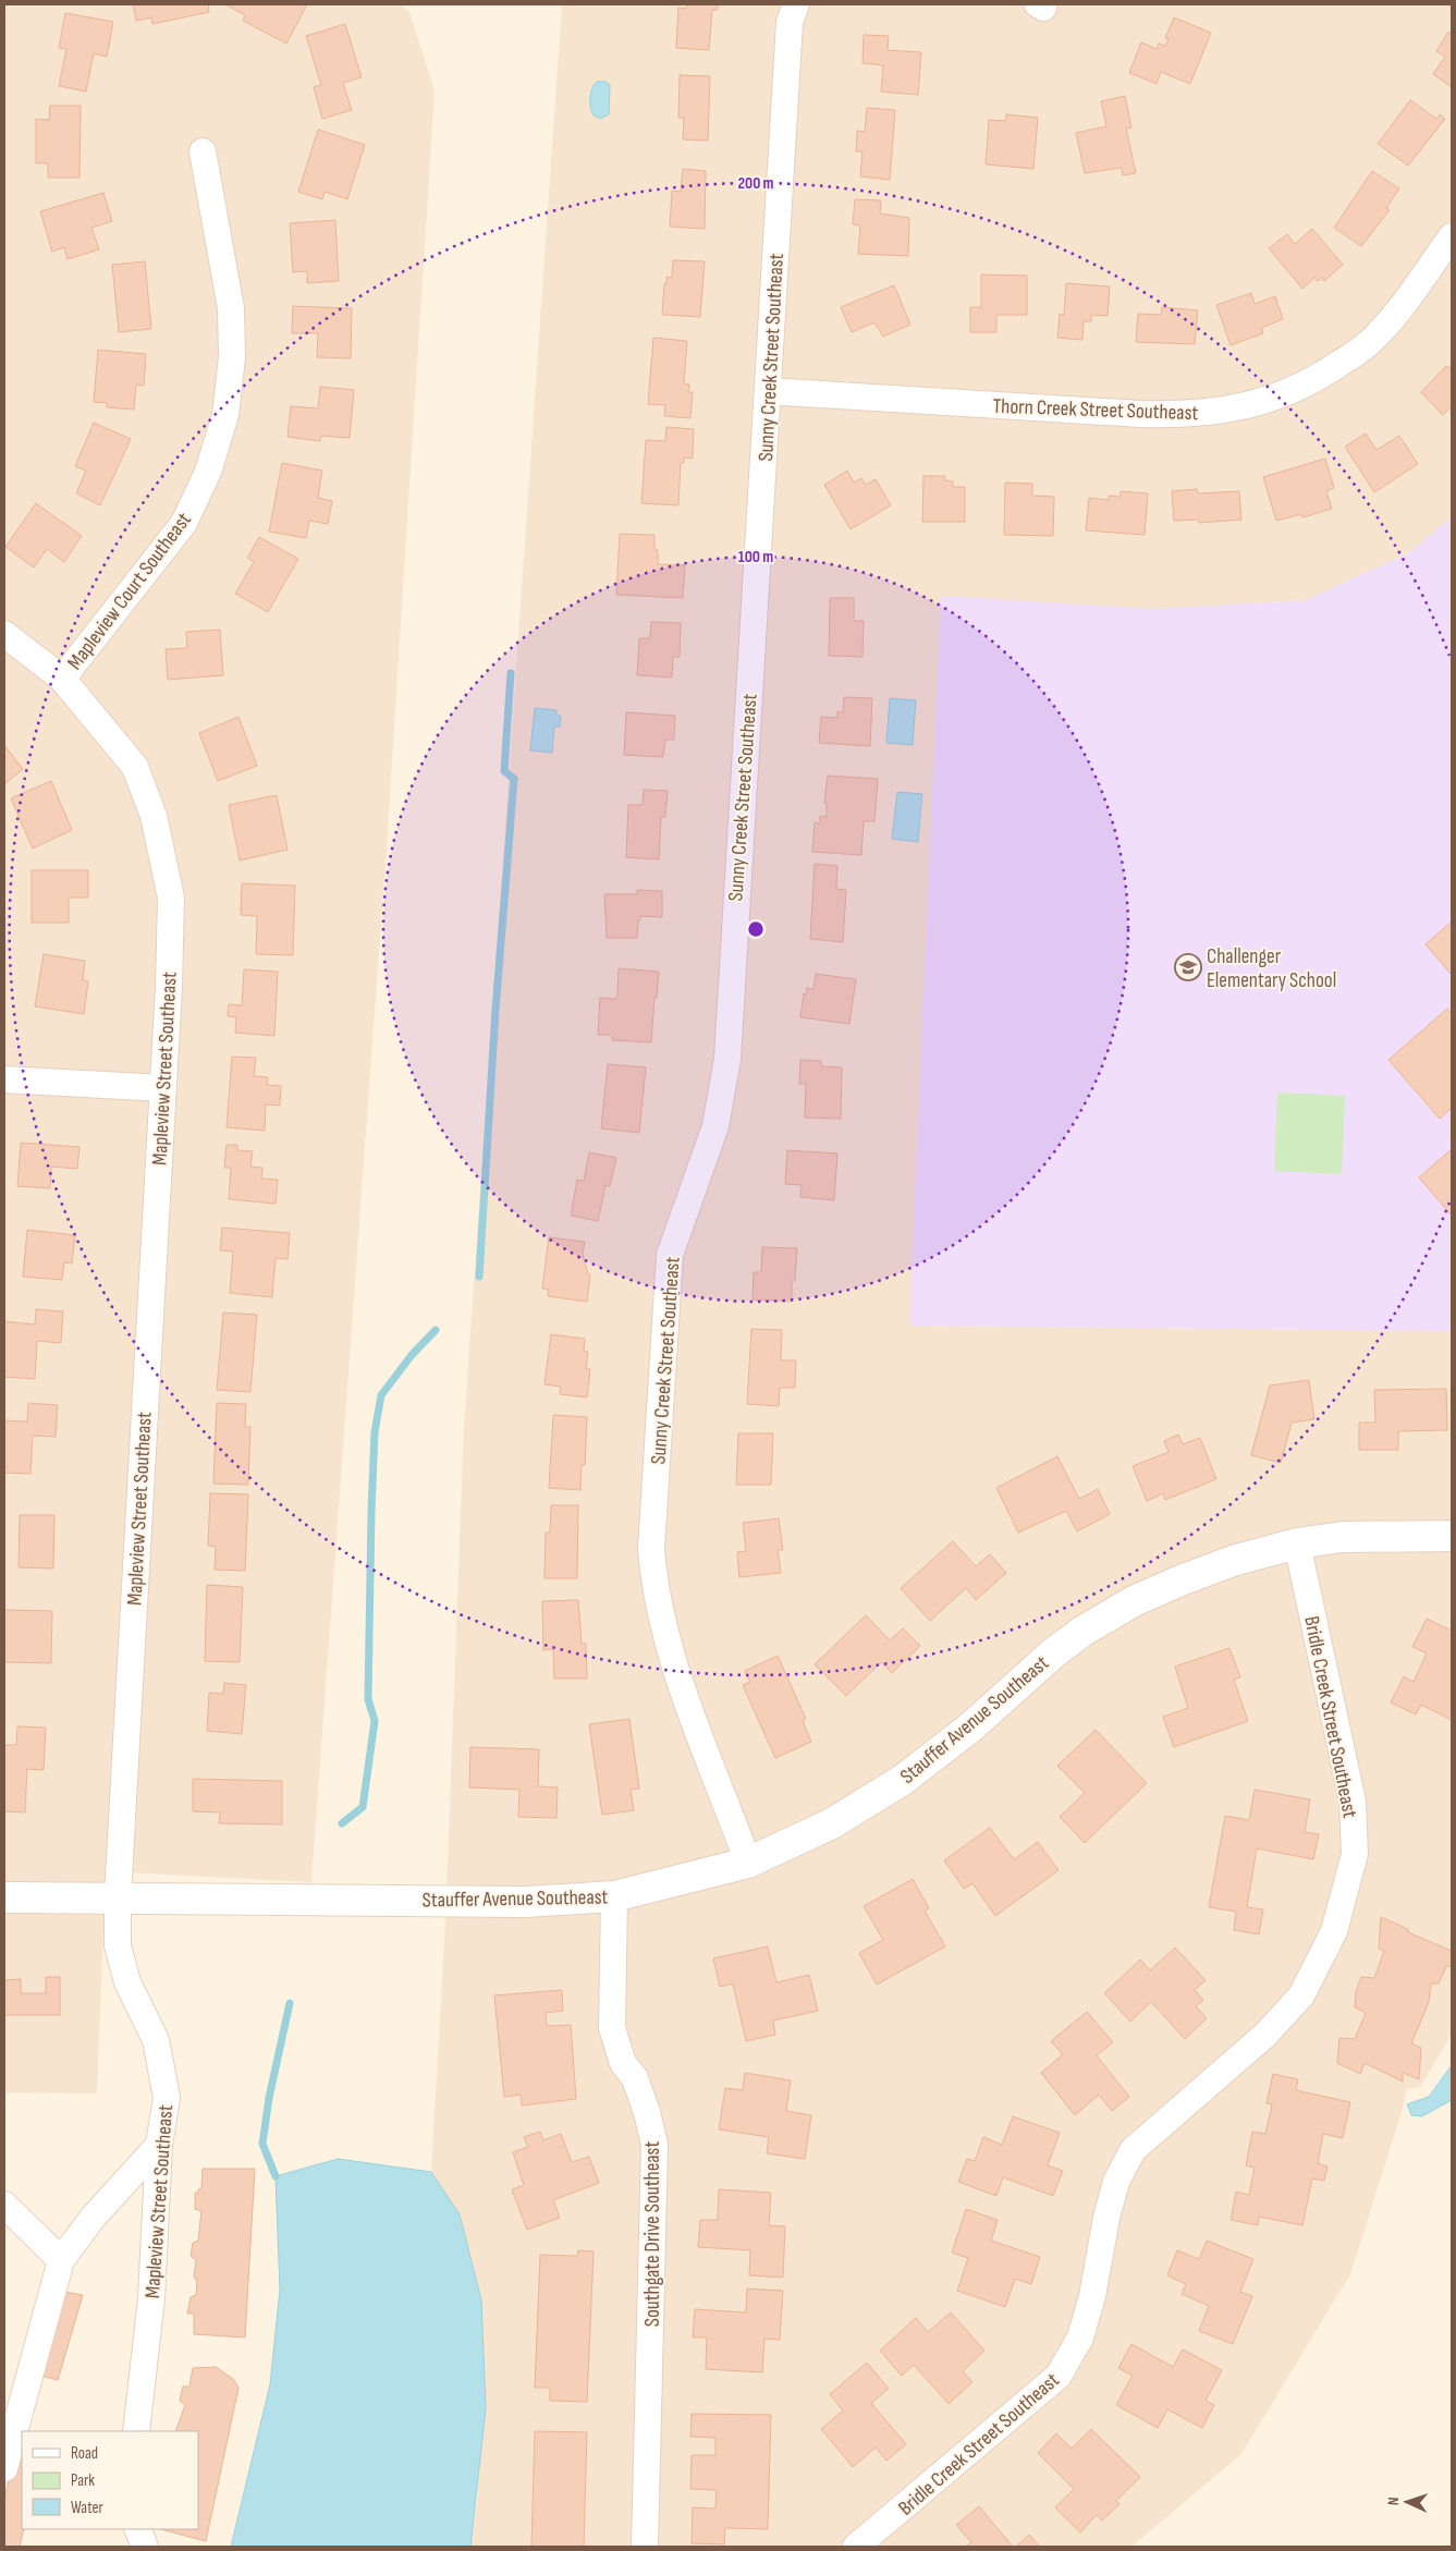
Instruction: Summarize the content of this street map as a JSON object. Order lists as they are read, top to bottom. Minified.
{"streets":{"street":["Sunny Creek Street Southeast","Thorn Creek Street Southeast","Mapleview Court Southeast","Mapleview Street Southeast","Bridle Creek Street Southeast","Stauffer Avenue Southeast","Southgate Drive Southeast"]},"crossings":[["Sunny Creek Street Southeast","Thorn Creek Street Southeast"],["Sunny Creek Street Southeast","Stauffer Avenue Southeast"],["Mapleview Court Southeast","Mapleview Street Southeast"],["Mapleview Street Southeast","Stauffer Avenue Southeast"],["Bridle Creek Street Southeast","Stauffer Avenue Southeast"],["Stauffer Avenue Southeast","Southgate Drive Southeast"]],"places":{"school or university":["Challenger Elementary School"]},"legend":["Road","Park","Water"],"north":"left","rings":["200 m","100 m"]}
